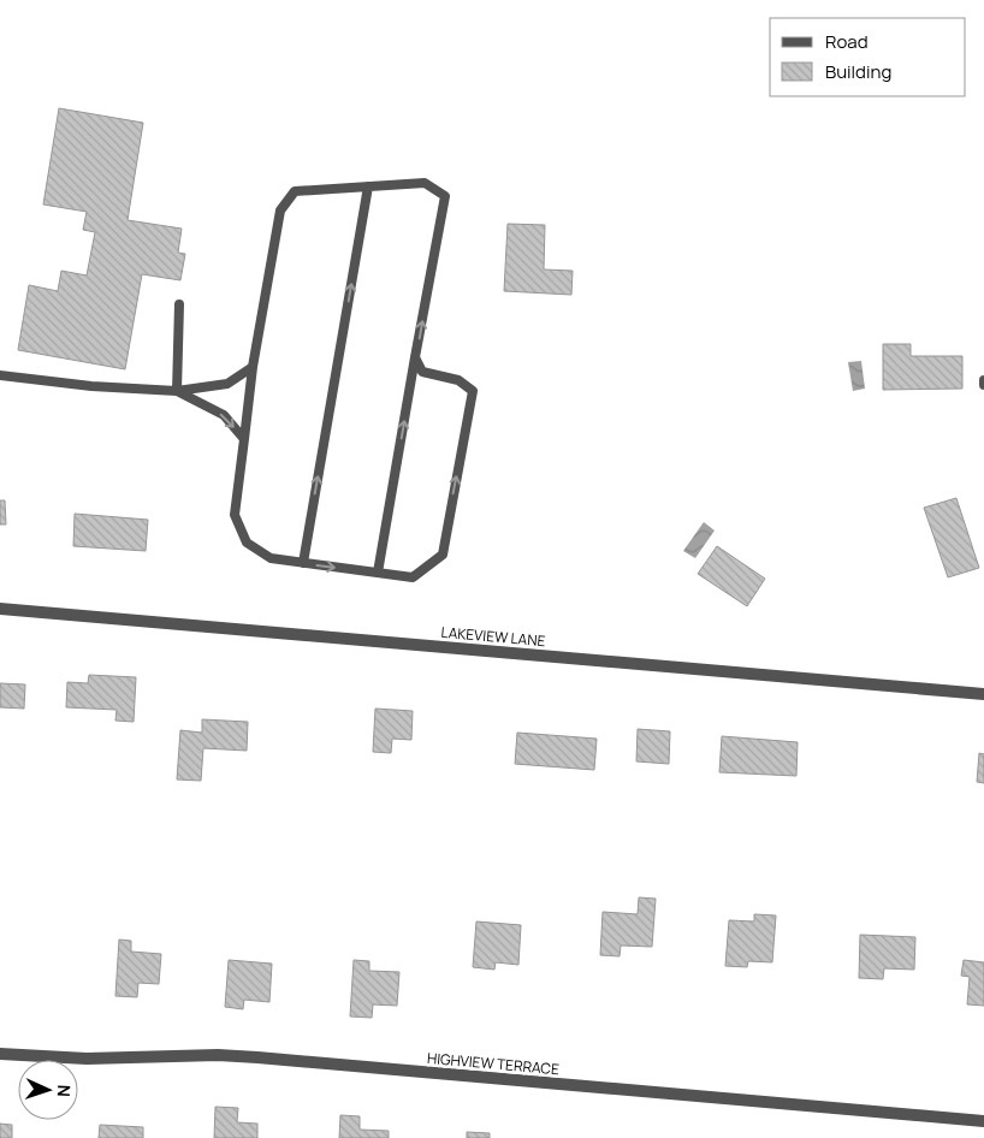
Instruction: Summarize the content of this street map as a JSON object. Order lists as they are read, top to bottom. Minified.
{"streets":{"street":["LAKEVIEW LANE","HIGHVIEW TERRACE"]},"legend":["Road","Building"],"north":"right"}
